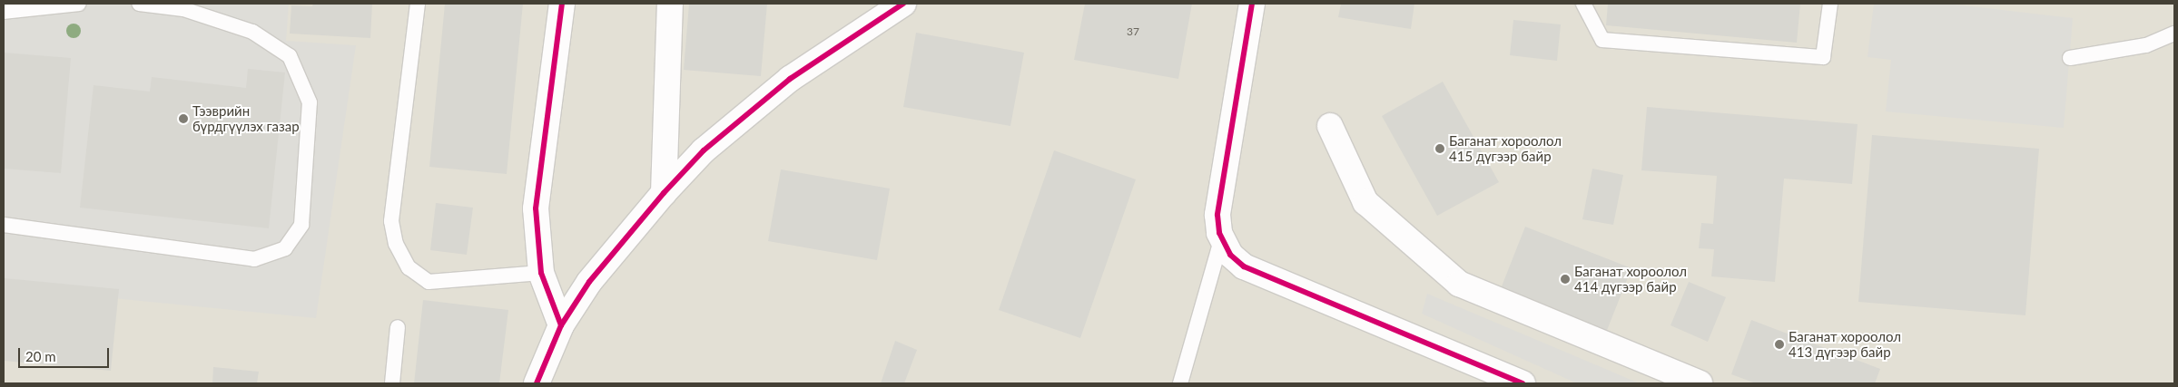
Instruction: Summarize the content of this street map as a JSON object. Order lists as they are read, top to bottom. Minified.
{"places":["Тээврийн бүрдгүүлэх газар","Баганат хороолол 415 дүгээр байр","Баганат хороолол 414 дүгээр байр","Баганат хороолол 413 дүгээр байр"],"house_numbers":["37"],"scale_bar":"20 m"}
